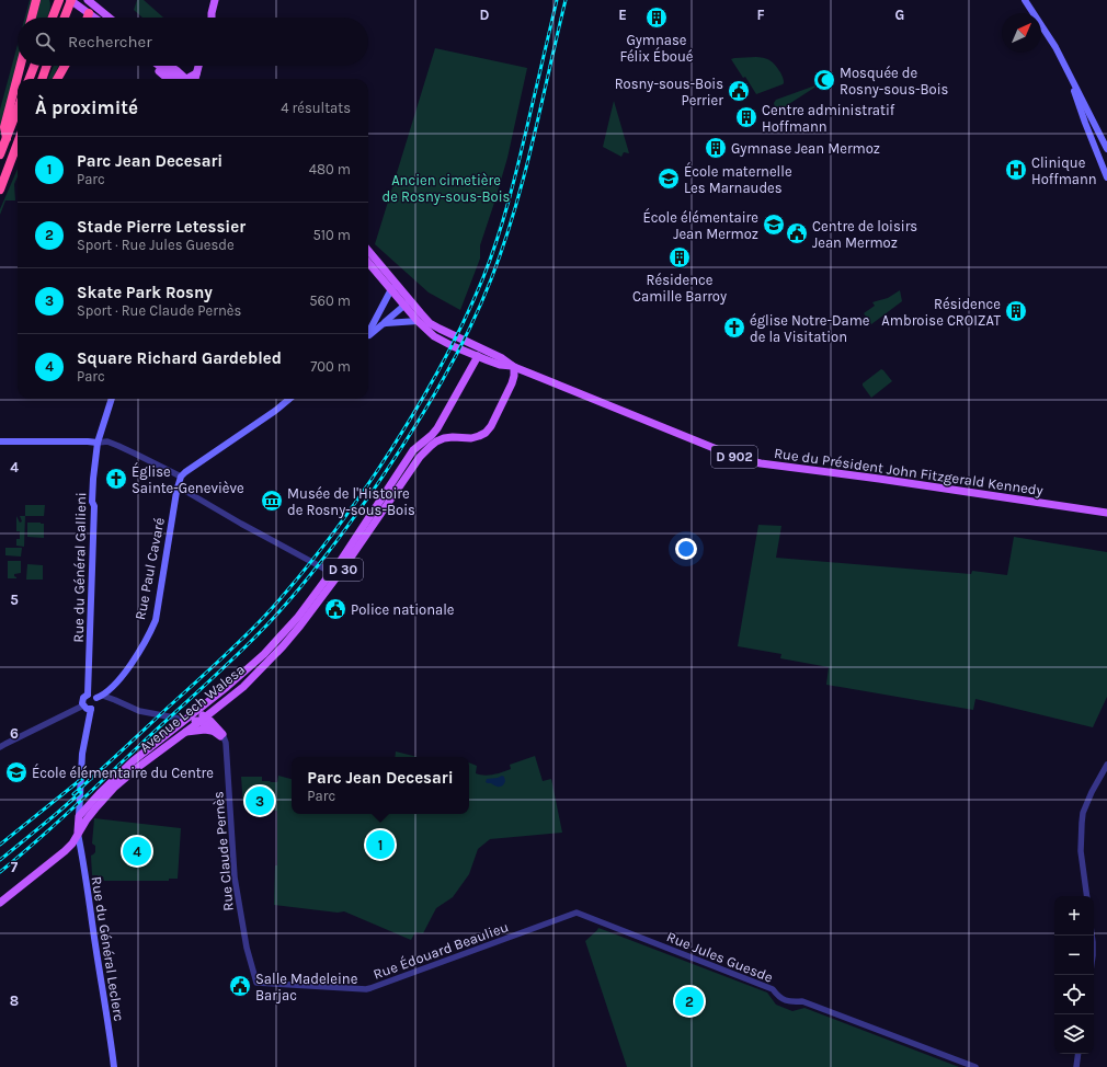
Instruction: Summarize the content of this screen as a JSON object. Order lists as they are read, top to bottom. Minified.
{"streets":{"main road":["D 902","Rue du Président John Fitzgerald Kennedy","Rue du Général Gallieni","Rue Paul Cavaré","D 30","Avenue Lech Walesa","Rue du Général Leclerc"],"street":["Rue Claude Pernès","Rue Édouard Beaulieu","Rue Jules Guesde"]},"crossings":[["D 902","Rue du Président John Fitzgerald Kennedy"],["D 902","D 30"],["Rue du Général Gallieni","Rue Paul Cavaré"],["D 30","Avenue Lech Walesa"],["Avenue Lech Walesa","Rue du Général Leclerc"],["Rue Claude Pernès","Rue Édouard Beaulieu"],["Rue Édouard Beaulieu","Rue Jules Guesde"]],"parks":["Ancien cimetière de Rosny-sous-Bois"],"places":{"building":["Gymnase Félix Éboué","Centre administratif Hoffmann","Gymnase Jean Mermoz","Résidence Camille Barroy","Résidence Ambroise CROIZAT"],"mosque":["Mosquée de Rosny-sous-Bois"],"public building":["Rosny-sous-Bois Perrier","Centre de loisirs Jean Mermoz","Police nationale","Salle Madeleine Barjac"],"hospital":["Clinique Hoffmann"],"school or university":["École maternelle Les Marnaudes","École élémentaire Jean Mermoz","École élémentaire du Centre"],"church":["église Notre-Dame de la Visitation","Église Sainte-Geneviève"],"museum":["Musée de l'Histoire de Rosny-sous-Bois"]},"north":"top right","page":{"search":"Rechercher","heading":["À proximité","4 résultats"],"list":[{"mark":"1","name":"Parc Jean Decesari","note":"Parc","value":"480 m"},{"mark":"2","name":"Stade Pierre Letessier","note":"Sport · Rue Jules Guesde","value":"510 m"},{"mark":"3","name":"Skate Park Rosny","note":"Sport · Rue Claude Pernès","value":"560 m"},{"mark":"4","name":"Square Richard Gardebled","note":"Parc","value":"700 m"}],"popup":["Parc Jean Decesari","Parc"],"pins":["3","1","4","2"],"map_buttons":["+","−"]},"grid":{"columns":["D","E","F","G"],"rows":["4","5","6","7","8"]}}
